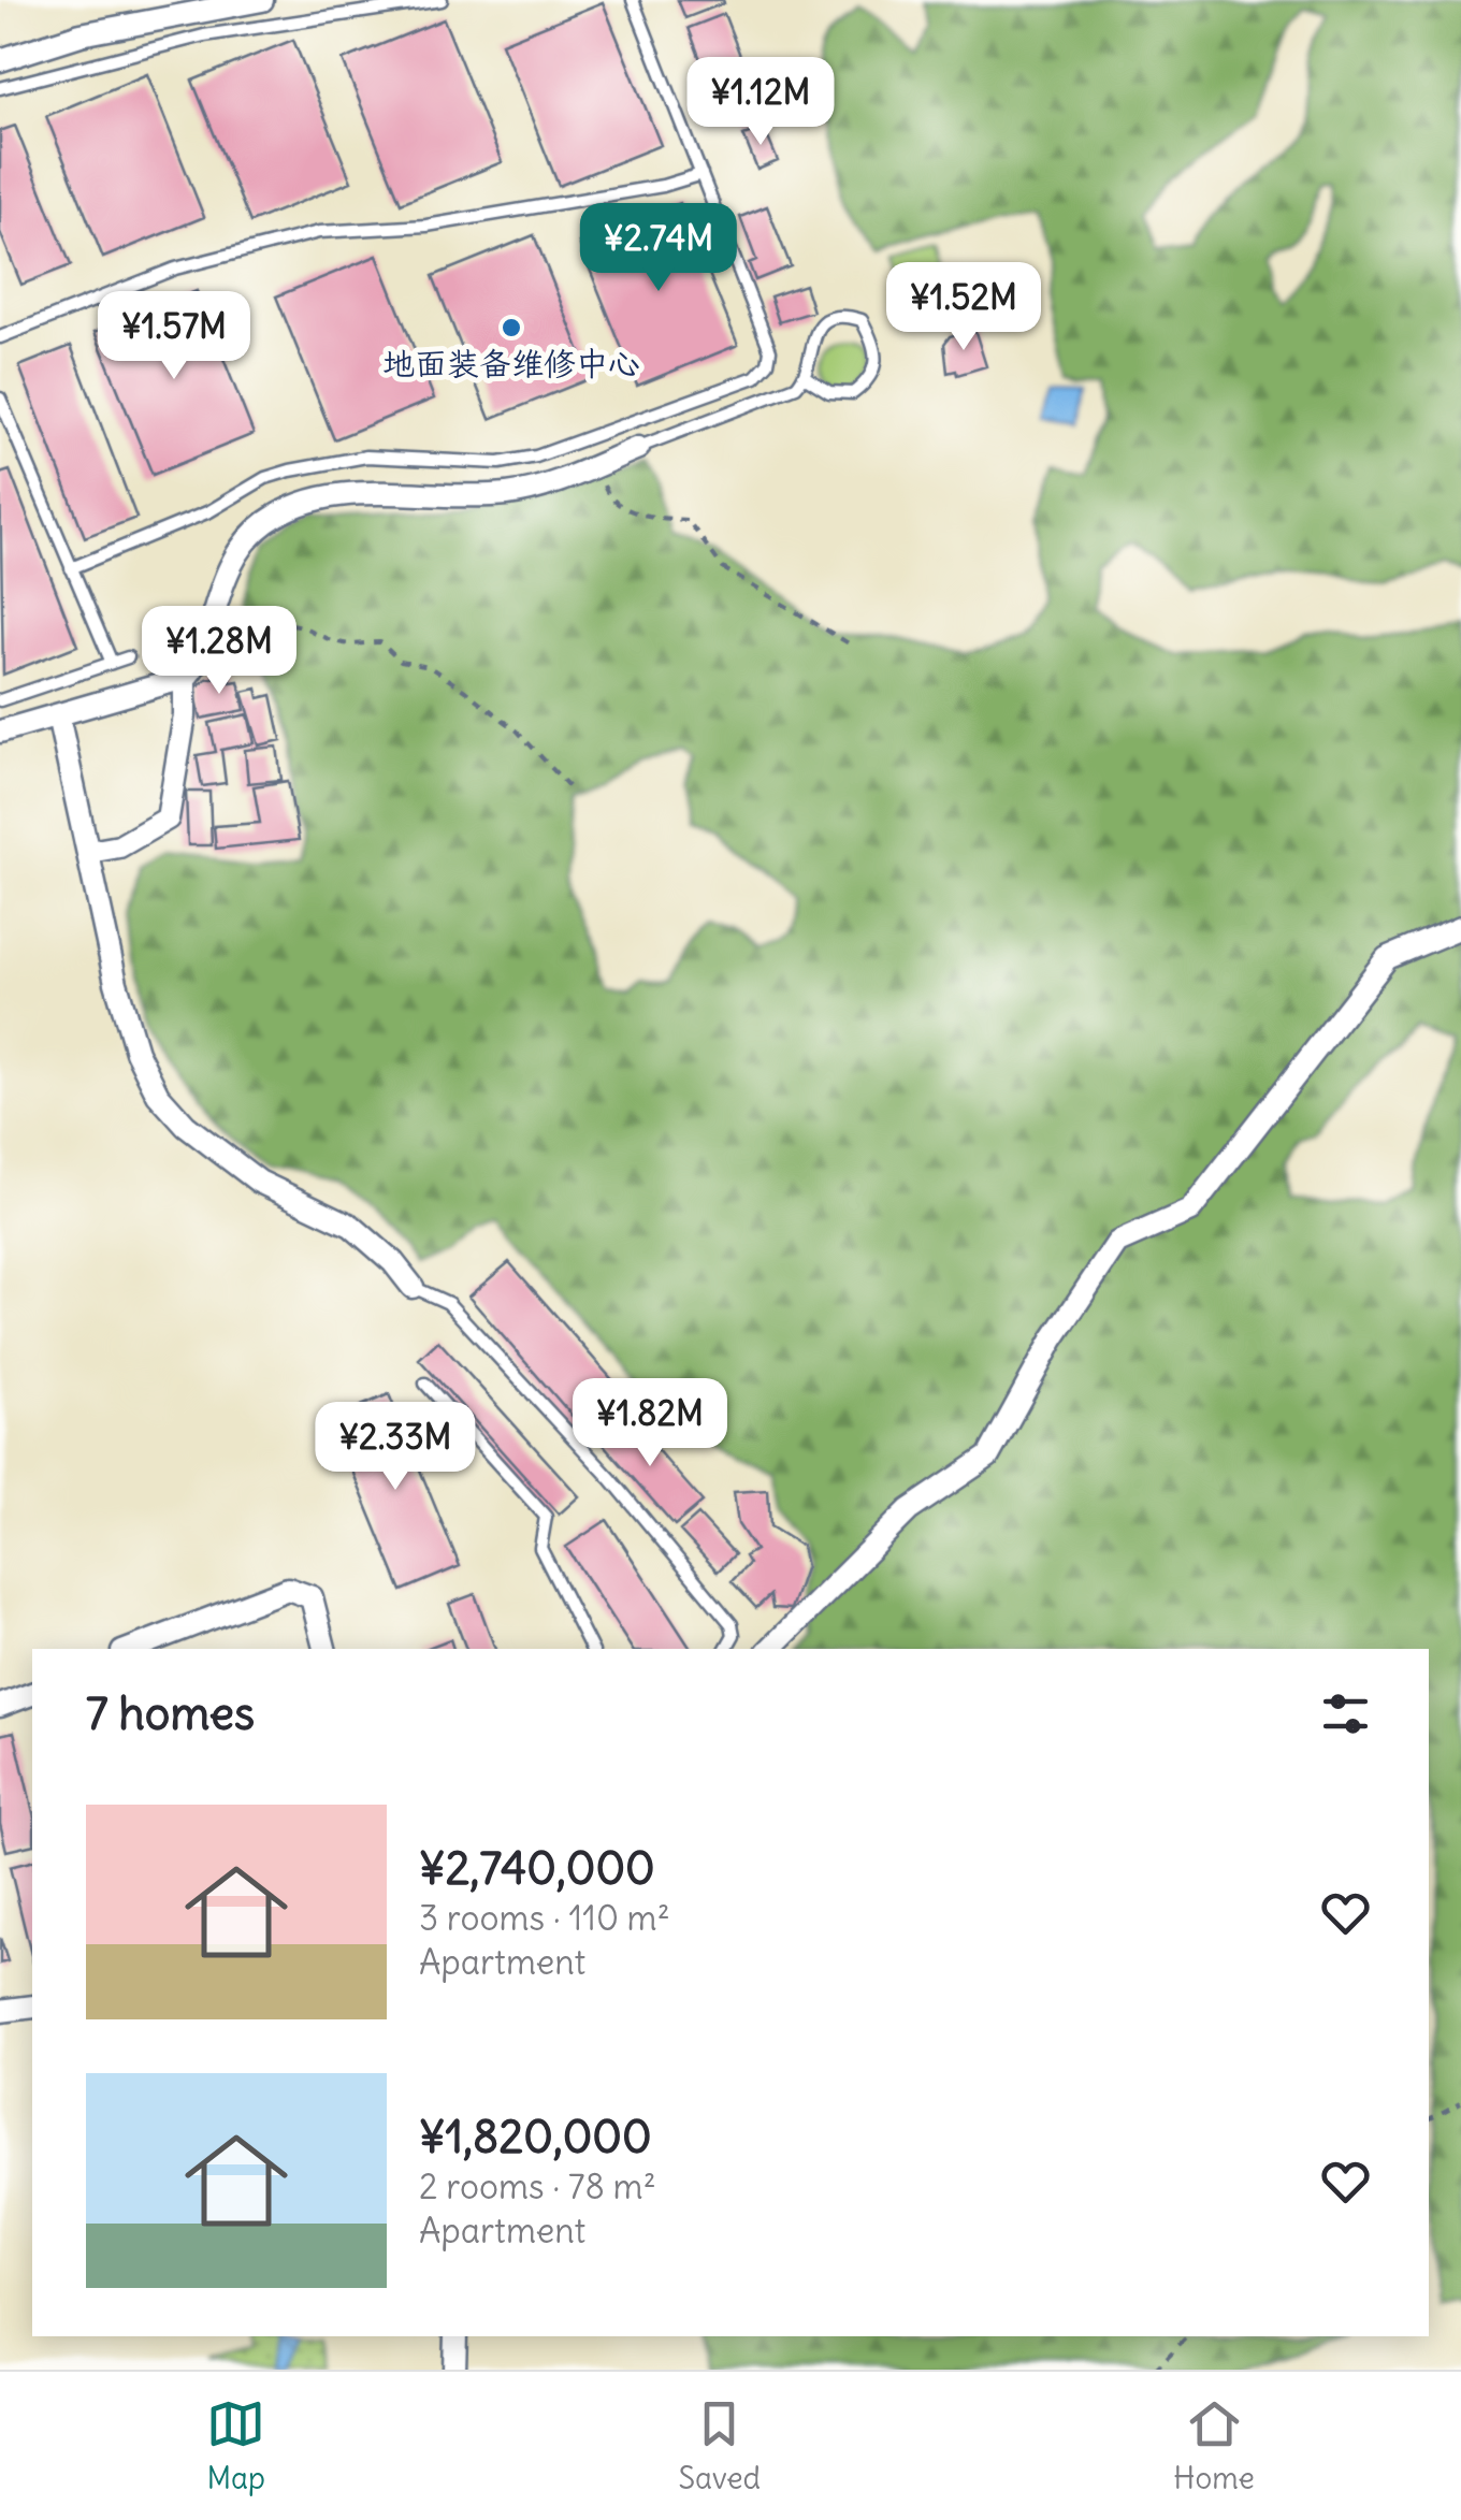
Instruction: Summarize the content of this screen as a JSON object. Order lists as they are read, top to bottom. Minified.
{"places":["地面装备维修中心"],"page":{"price":["¥1.12M","¥2.74M","¥1.52M","¥1.57M","¥1.28M","¥1.82M","¥2.33M"],"heading":"7 homes","list":[{"name":"¥2,740,000","note":"3 rooms · 110 m² · Apartment"},{"name":"¥1,820,000","note":"2 rooms · 78 m² · Apartment"}],"tabs":["Map","Saved","Home"]}}
